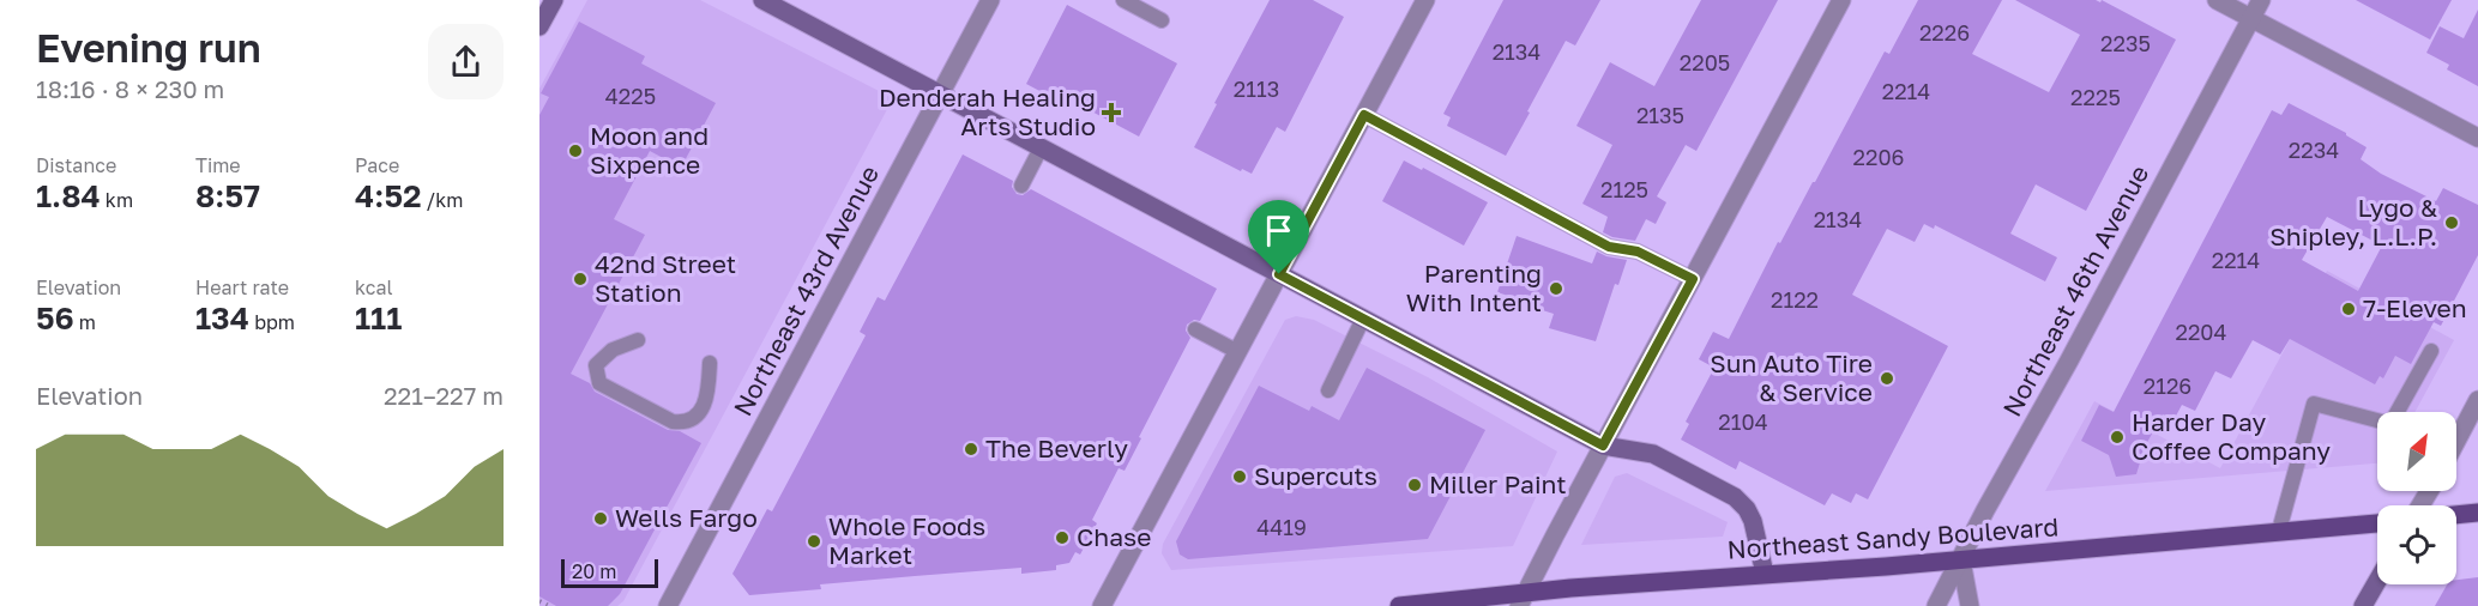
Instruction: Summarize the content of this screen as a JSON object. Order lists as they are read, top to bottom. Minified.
{"streets":{"main road":["Northeast Sandy Boulevard"],"street":["Northeast 43rd Avenue","Northeast 46th Avenue"]},"crossings":[["Northeast 46th Avenue","Northeast Sandy Boulevard"]],"places":{"health":["Denderah Healing Arts Studio"],"other":["Moon and Sixpence","Lygo & Shipley, L.L.P.","42nd Street Station","Parenting With Intent","7-Eleven","Sun Auto Tire & Service","Harder Day Coffee Company","The Beverly","Supercuts","Miller Paint","Wells Fargo","Chase","Whole Foods Market"]},"house_numbers":["2226","2235","2134","2205","2113","2214","4225","2225","2135","2234","2206","2125","2134","2214","2122","2204","2126","2104","4419"],"scale_bar":"20 m","north":"top right","page":{"heading":["Evening run","18:16 · 8 × 230 m"],"stats":[["Distance","1.84 km"],["Time","8:57"],["Pace","4:52 /km"],["Elevation","56 m"],["Heart rate","134 bpm"],["kcal","111"]],"chart":["Elevation","221–227 m"],"scale":"20 m"}}
